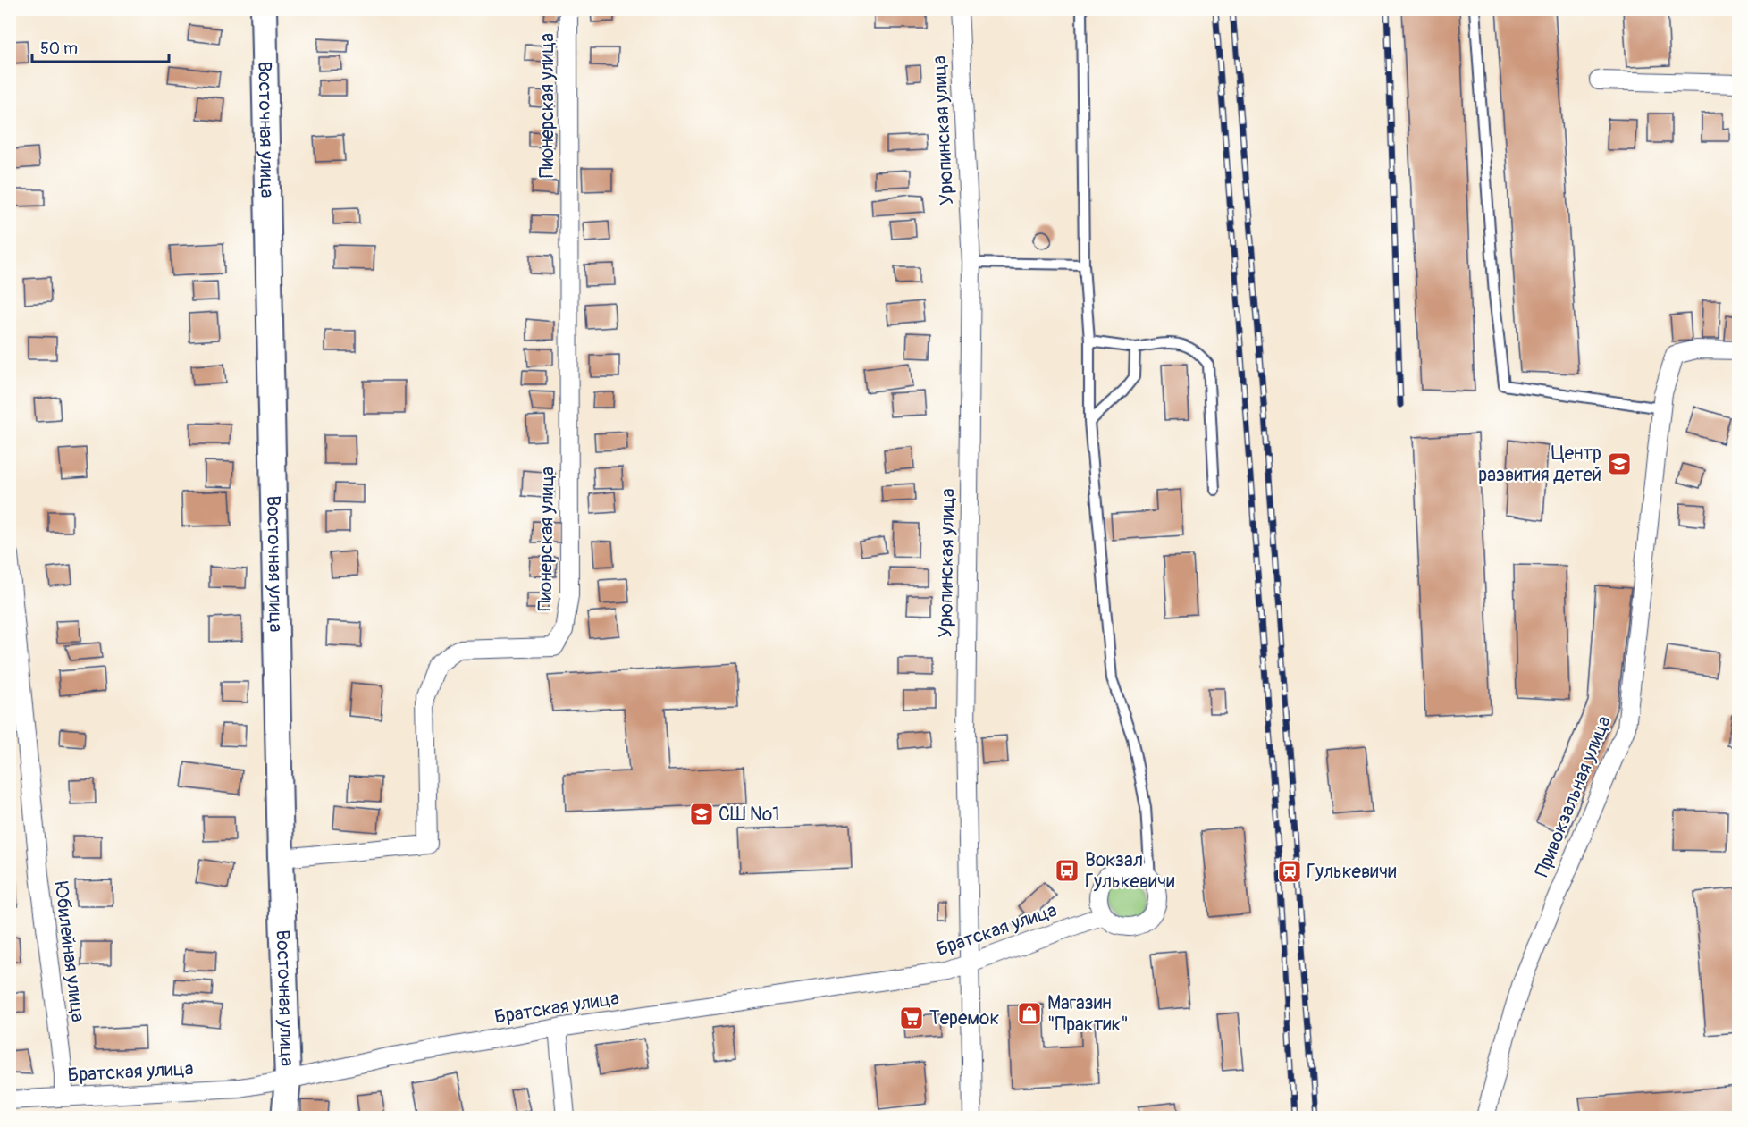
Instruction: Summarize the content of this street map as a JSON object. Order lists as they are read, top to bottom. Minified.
{"streets":{"street":["Пионерская улица","Восточная улица","Урюпинская улица","Привокзальная улица","Братская улица","Юбилейная улица"]},"crossings":[["Пионерская улица","Восточная улица"],["Восточная улица","Братская улица"],["Урюпинская улица","Братская улица"],["Братская улица","Юбилейная улица"]],"places":{"school or university":["Центр развития детей","СШ №1"],"bus stop":["Вокзал Гулькевичи"],"station":["Гулькевичи"],"shop":["Магазин \"Практик\""],"supermarket":["Теремок"]},"scale_bar":"50 m"}
